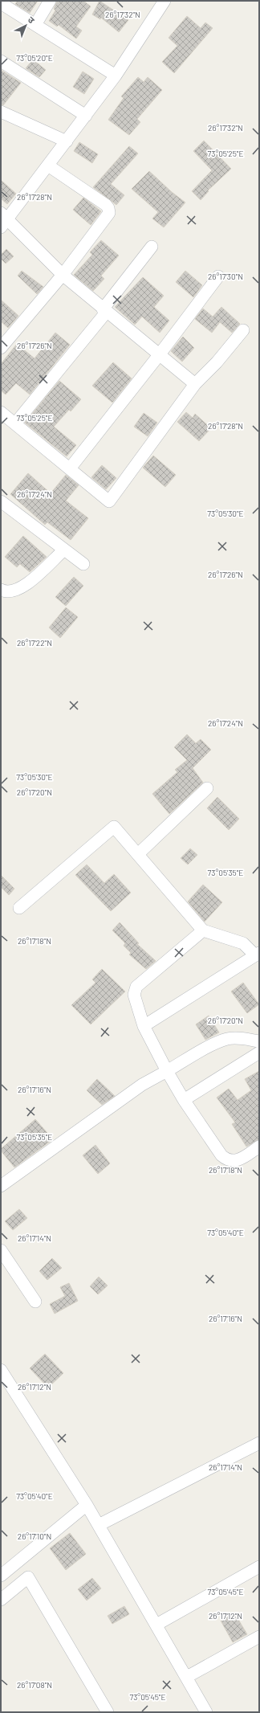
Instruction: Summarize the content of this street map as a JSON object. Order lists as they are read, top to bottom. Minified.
{"north":"top right","coordinates":["26°17'32\"N","73°05'20\"E","73°05'25\"E","26°17'28\"N","26°17'30\"N","26°17'26\"N","26°17'24\"N","73°05'30\"E","26°17'22\"N","26°17'20\"N","73°05'35\"E","26°17'18\"N","26°17'16\"N","73°05'40\"E","26°17'14\"N","26°17'12\"N","26°17'10\"N","73°05'45\"E","26°17'08\"N"]}
